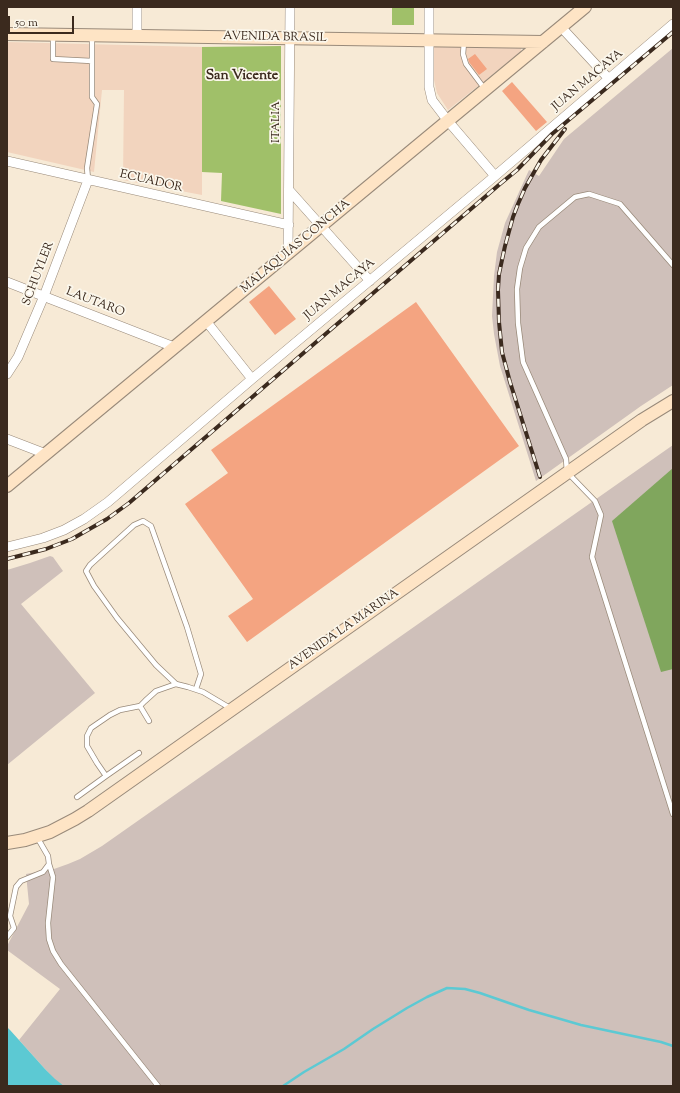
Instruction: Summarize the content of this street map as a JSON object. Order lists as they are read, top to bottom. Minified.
{"streets":{"main road":["AVENIDA BRASIL","MALAQUÍAS CONCHA","AVENIDA LA MARINA"],"street":["JUAN MACAYA","ITALIA","ECUADOR","SCHUYLER","LAUTARO"]},"crossings":[["AVENIDA BRASIL","ITALIA"],["AVENIDA BRASIL","MALAQUÍAS CONCHA"],["ITALIA","ECUADOR"],["ITALIA","MALAQUÍAS CONCHA"],["ECUADOR","SCHUYLER"],["MALAQUÍAS CONCHA","LAUTARO"],["SCHUYLER","LAUTARO"]],"districts":["San Vicente"],"scale_bar":"50 m"}
